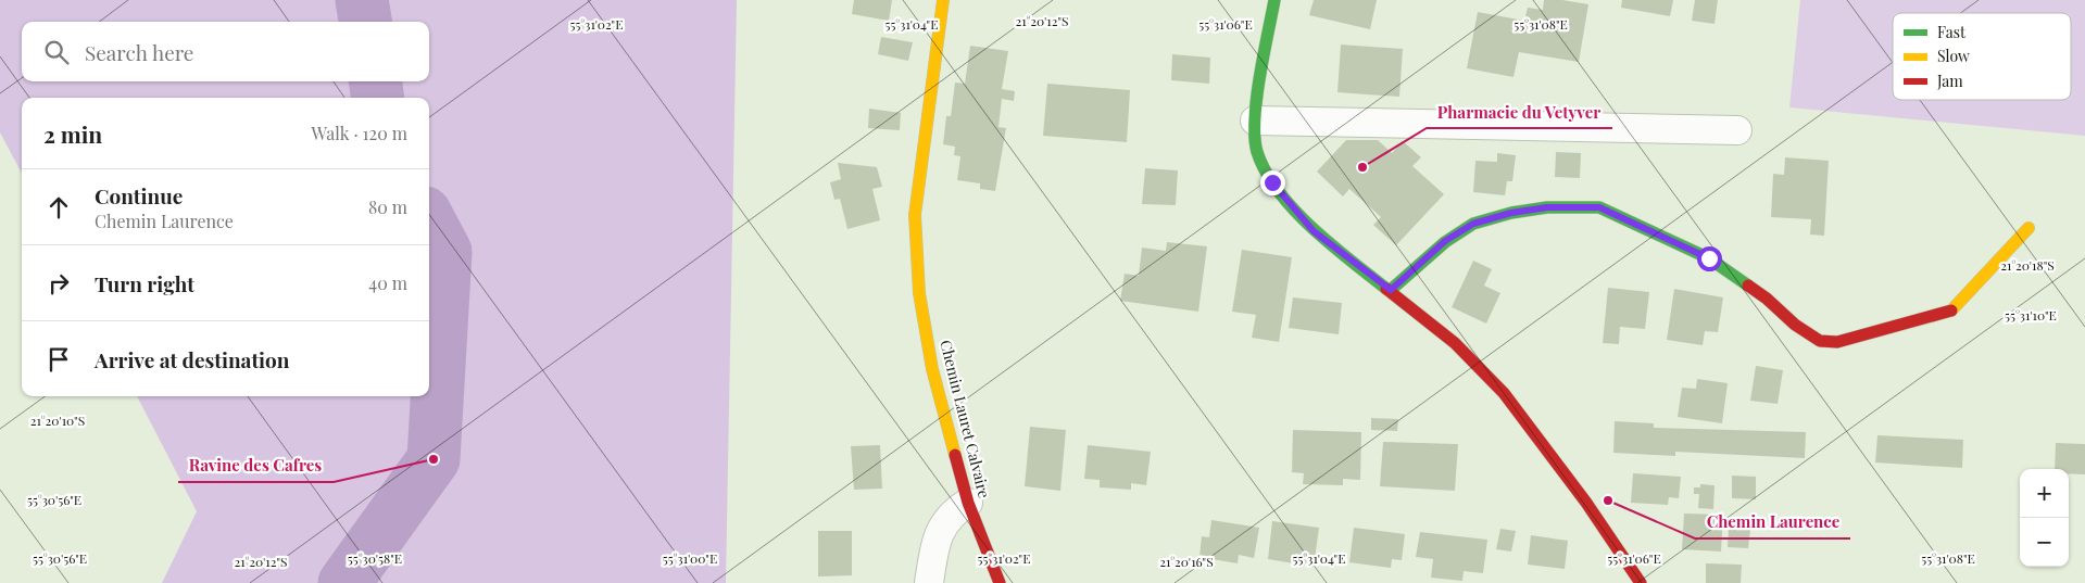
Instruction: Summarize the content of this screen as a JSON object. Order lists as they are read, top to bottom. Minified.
{"streets":{"street":["Chemin Lauret Calvaire"]},"places":["Pharmacie du Vetyver","Ravine des Cafres","Chemin Laurence"],"legend":["Fast","Slow","Jam"],"page":{"search":"Search here","heading":["2 min","Walk · 120 m"],"list":[["Continue","Chemin Laurence","80 m"],["Turn right","40 m"],"Arrive at destination"],"map_buttons":["+","−"]},"coordinates":["21°20'12\"S","55°31'02\"E","55°31'04\"E","55°31'06\"E","55°31'08\"E","21°20'18\"S","55°31'10\"E","21°20'10\"S","55°30'56\"E","55°30'58\"E","55°31'00\"E","21°20'16\"S"]}
